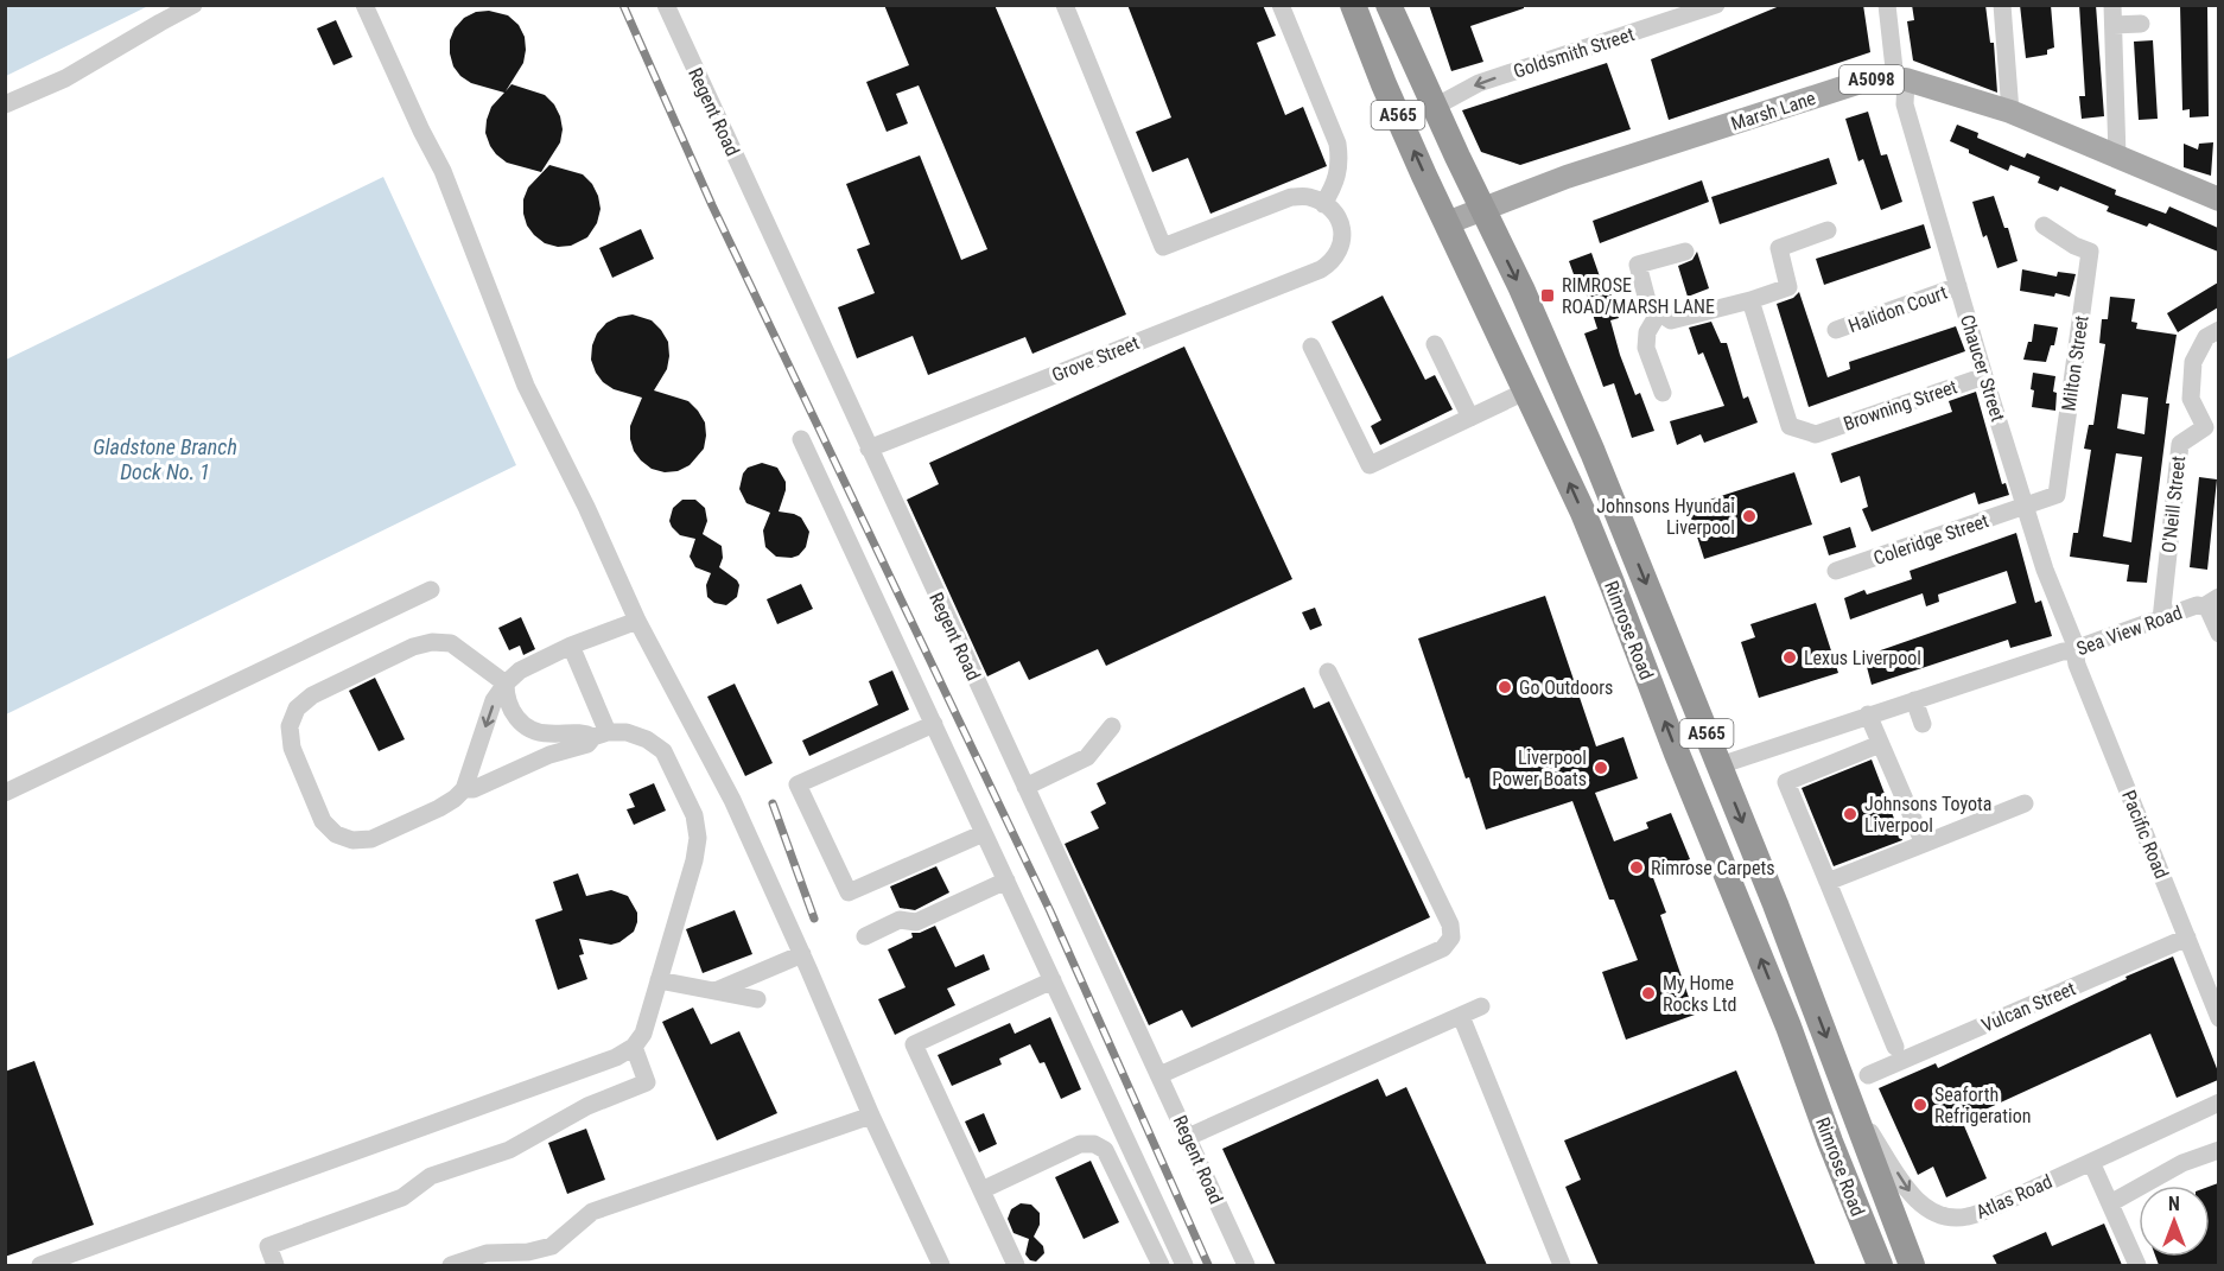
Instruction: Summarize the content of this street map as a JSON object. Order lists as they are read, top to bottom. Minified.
{"streets":{"highway":["A565","Rimrose Road"],"main road":["A5098","Marsh Lane"],"street":["Goldsmith Street","Regent Road","Halidon Court","Grove Street","Milton Street","Chaucer Street","Browning Street","O'Neill Street","Coleridge Street","Sea View Road","Pacific Road","Vulcan Street","Atlas Road"]},"crossings":[["Goldsmith Street","Rimrose Road"],["Marsh Lane","Chaucer Street"],["Marsh Lane","Rimrose Road"],["Regent Road","Grove Street"],["Halidon Court","Chaucer Street"],["Milton Street","Chaucer Street"],["Milton Street","Coleridge Street"],["Chaucer Street","Browning Street"],["Chaucer Street","Coleridge Street"],["Chaucer Street","Sea View Road"],["Chaucer Street","Pacific Road"],["O'Neill Street","Sea View Road"],["Rimrose Road","Sea View Road"],["Rimrose Road","Atlas Road"],["Sea View Road","Pacific Road"],["Pacific Road","Vulcan Street"]],"one_way":["Goldsmith Street"],"water":["Gladstone Branch Dock No. 1"],"places":{"transit":["RIMROSE ROAD/MARSH LANE"],"other":["Johnsons Hyundai Liverpool","Lexus Liverpool","Go Outdoors","Liverpool Power Boats","Johnsons Toyota Liverpool","Rimrose Carpets","My Home Rocks Ltd","Seaforth Refrigeration"]},"north":"top"}
